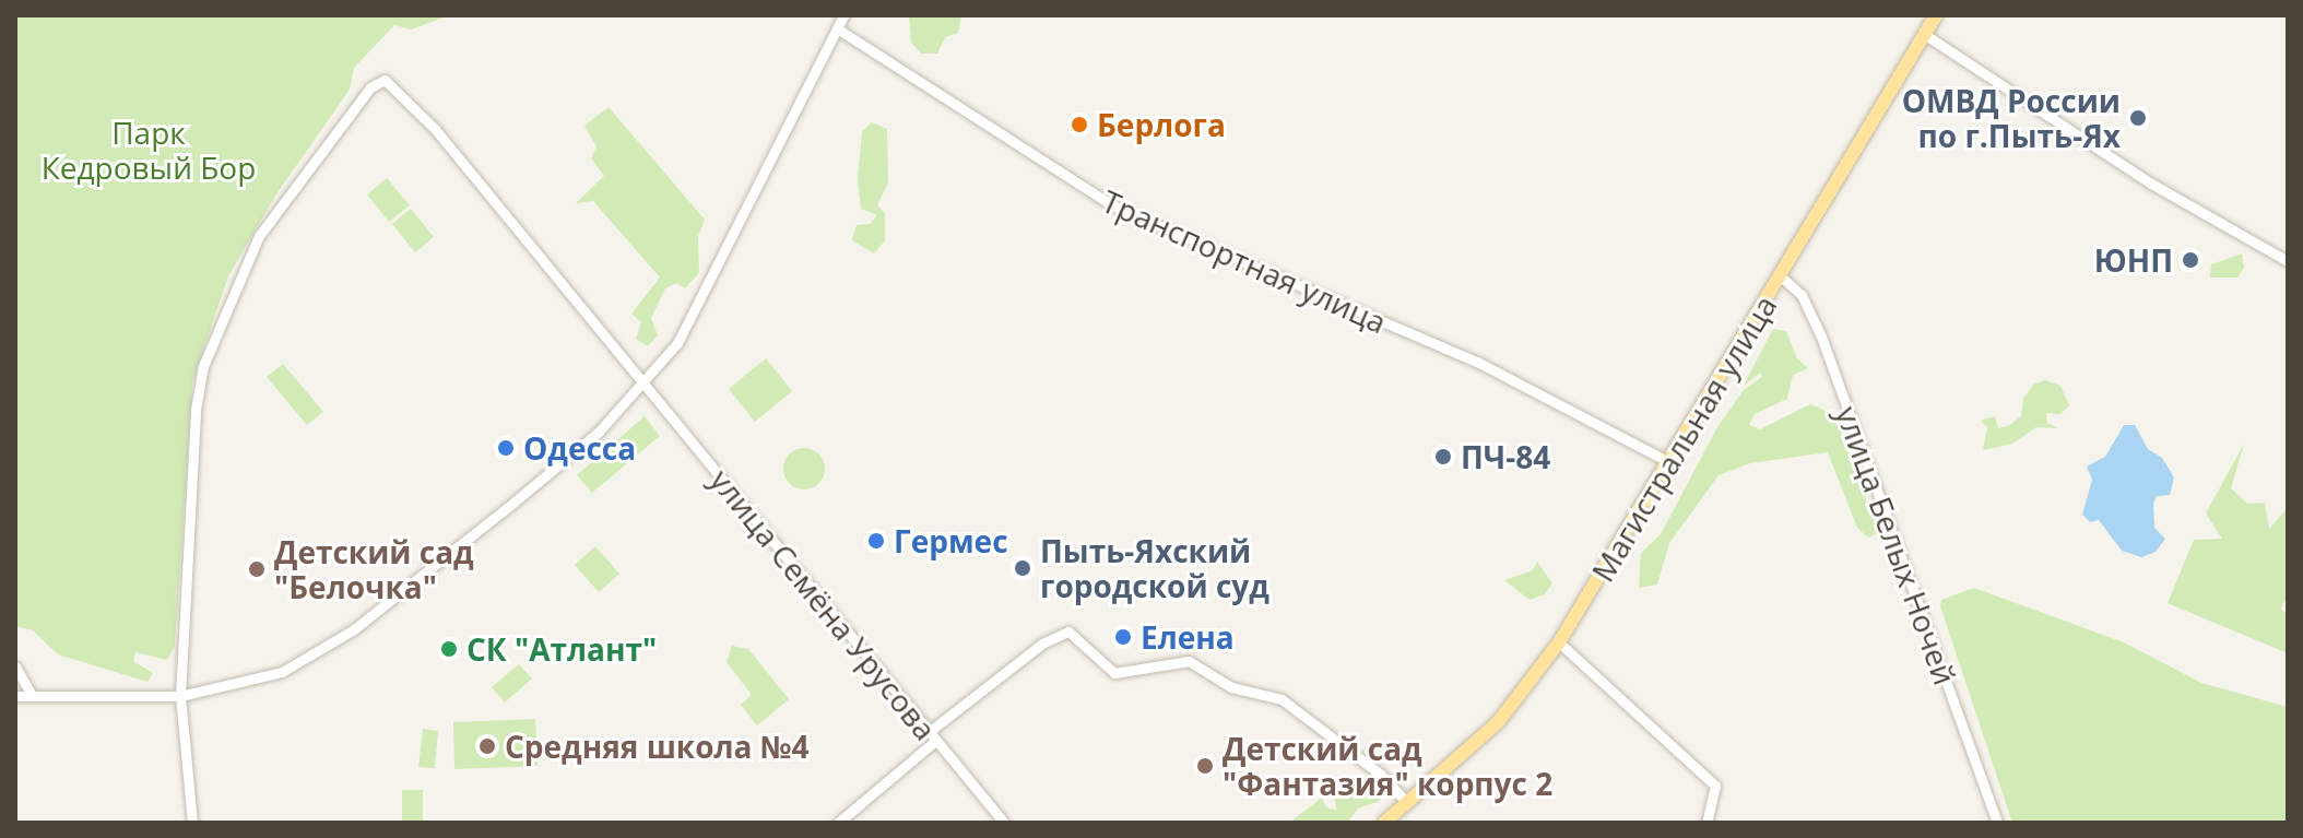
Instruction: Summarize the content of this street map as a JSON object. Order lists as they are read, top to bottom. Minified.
{"streets":{"main road":["Магистральная улица"],"street":["Транспортная улица","улица Белых Ночей","улица Семёна Урусова"]},"crossings":[["Транспортная улица","Магистральная улица"],["Магистральная улица","улица Белых Ночей"]],"parks":["Парк Кедровый Бор"],"places":["ОМВД России по г.Пыть-Ях","Берлога","ЮНП","Одесса","ПЧ-84","Гермес","Пыть-Яхский городской суд","Детский сад \"Белочка\"","Елена","СК \"Атлант\"","Средняя школа №4","Детский сад \"Фантазия\" корпус 2"]}
